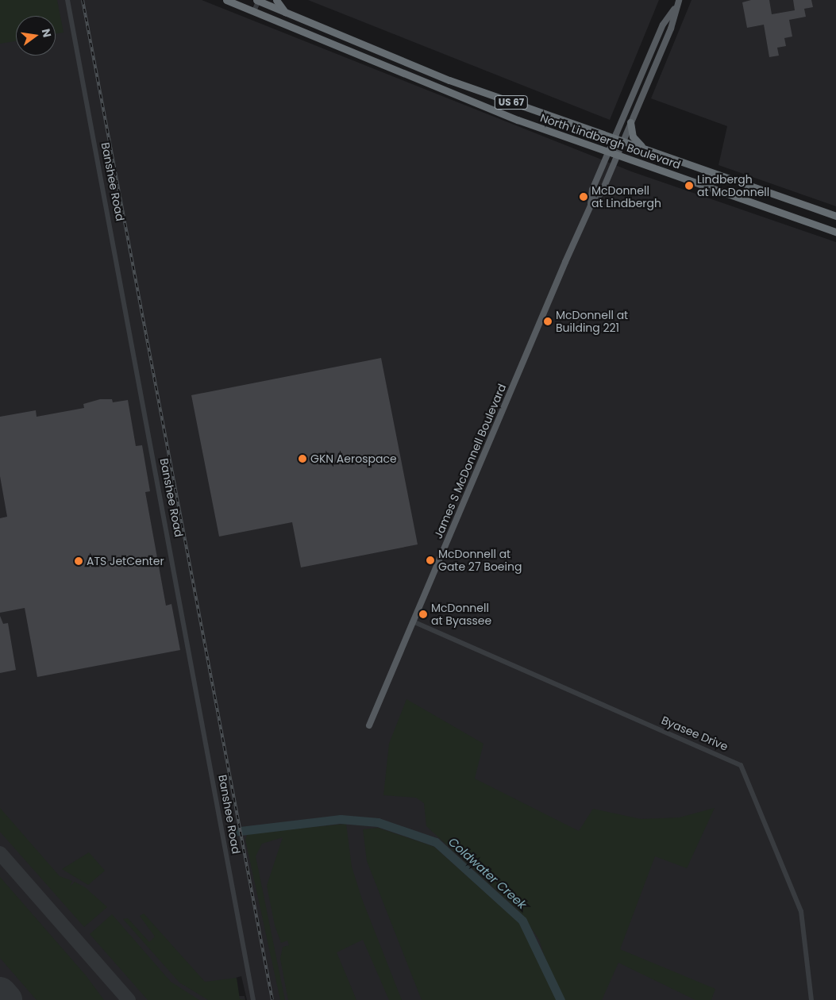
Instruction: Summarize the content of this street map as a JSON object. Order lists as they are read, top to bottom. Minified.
{"streets":{"highway":["US 67","North Lindbergh Boulevard"],"main road":["James S McDonnell Boulevard"],"street":["Banshee Road","Byasee Drive"]},"crossings":[["North Lindbergh Boulevard","James S McDonnell Boulevard"],["James S McDonnell Boulevard","Byasee Drive"]],"water":["Coldwater Creek"],"places":["Lindbergh at McDonnell","McDonnell at Lindbergh","McDonnell at Building 221","GKN Aerospace","McDonnell at Gate 27 Boeing","ATS JetCenter","McDonnell at Byassee"],"north":"right"}
